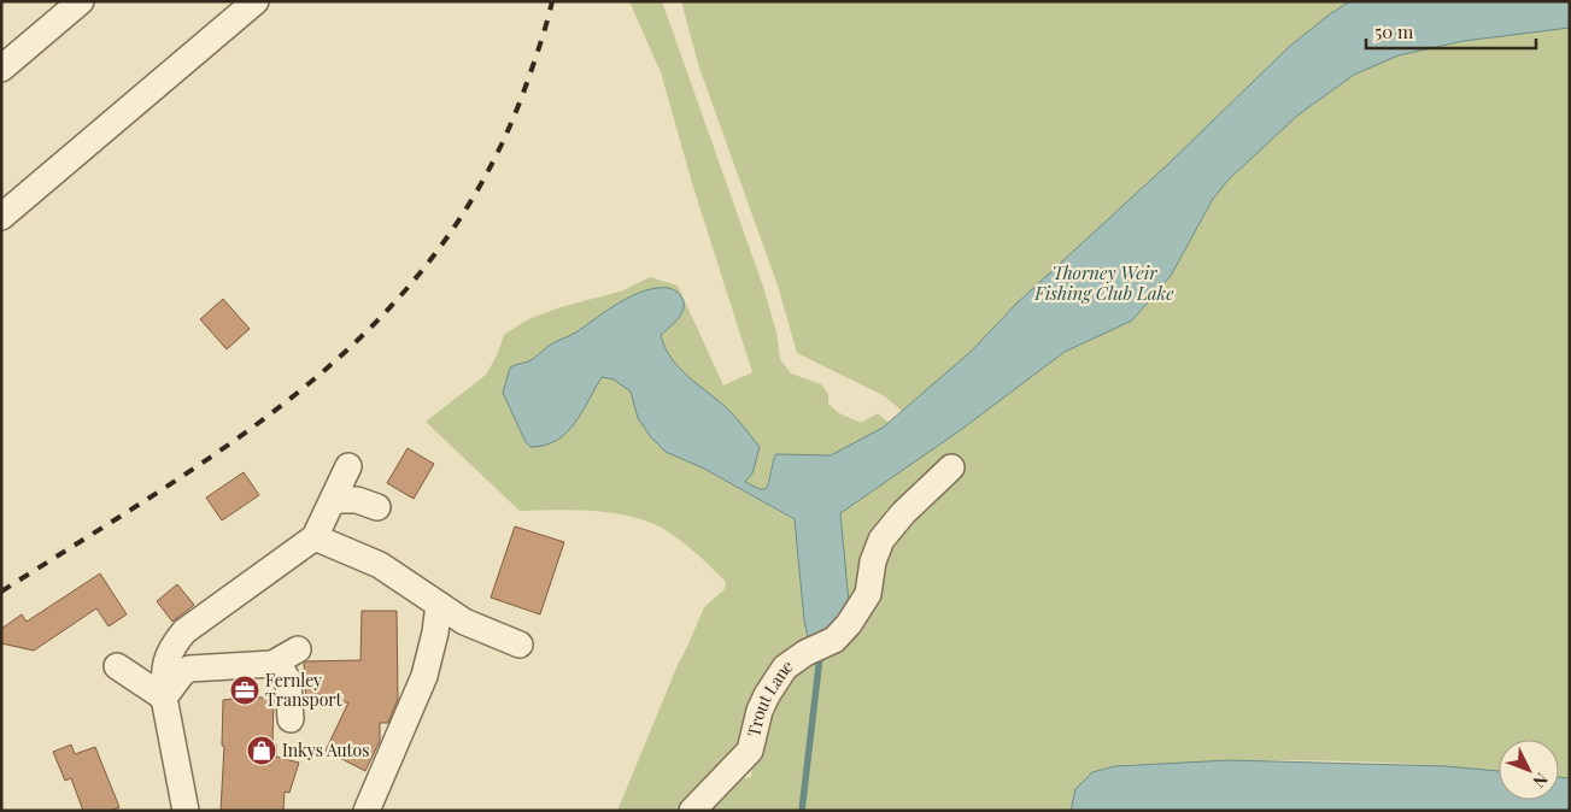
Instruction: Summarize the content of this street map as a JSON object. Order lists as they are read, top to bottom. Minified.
{"streets":{"lane":["Trout Lane"]},"water":["Thorney Weir Fishing Club Lake"],"places":{"office":["Fernley Transport"],"shop":["Inkys Autos"]},"scale_bar":"50 m","north":"bottom right"}
